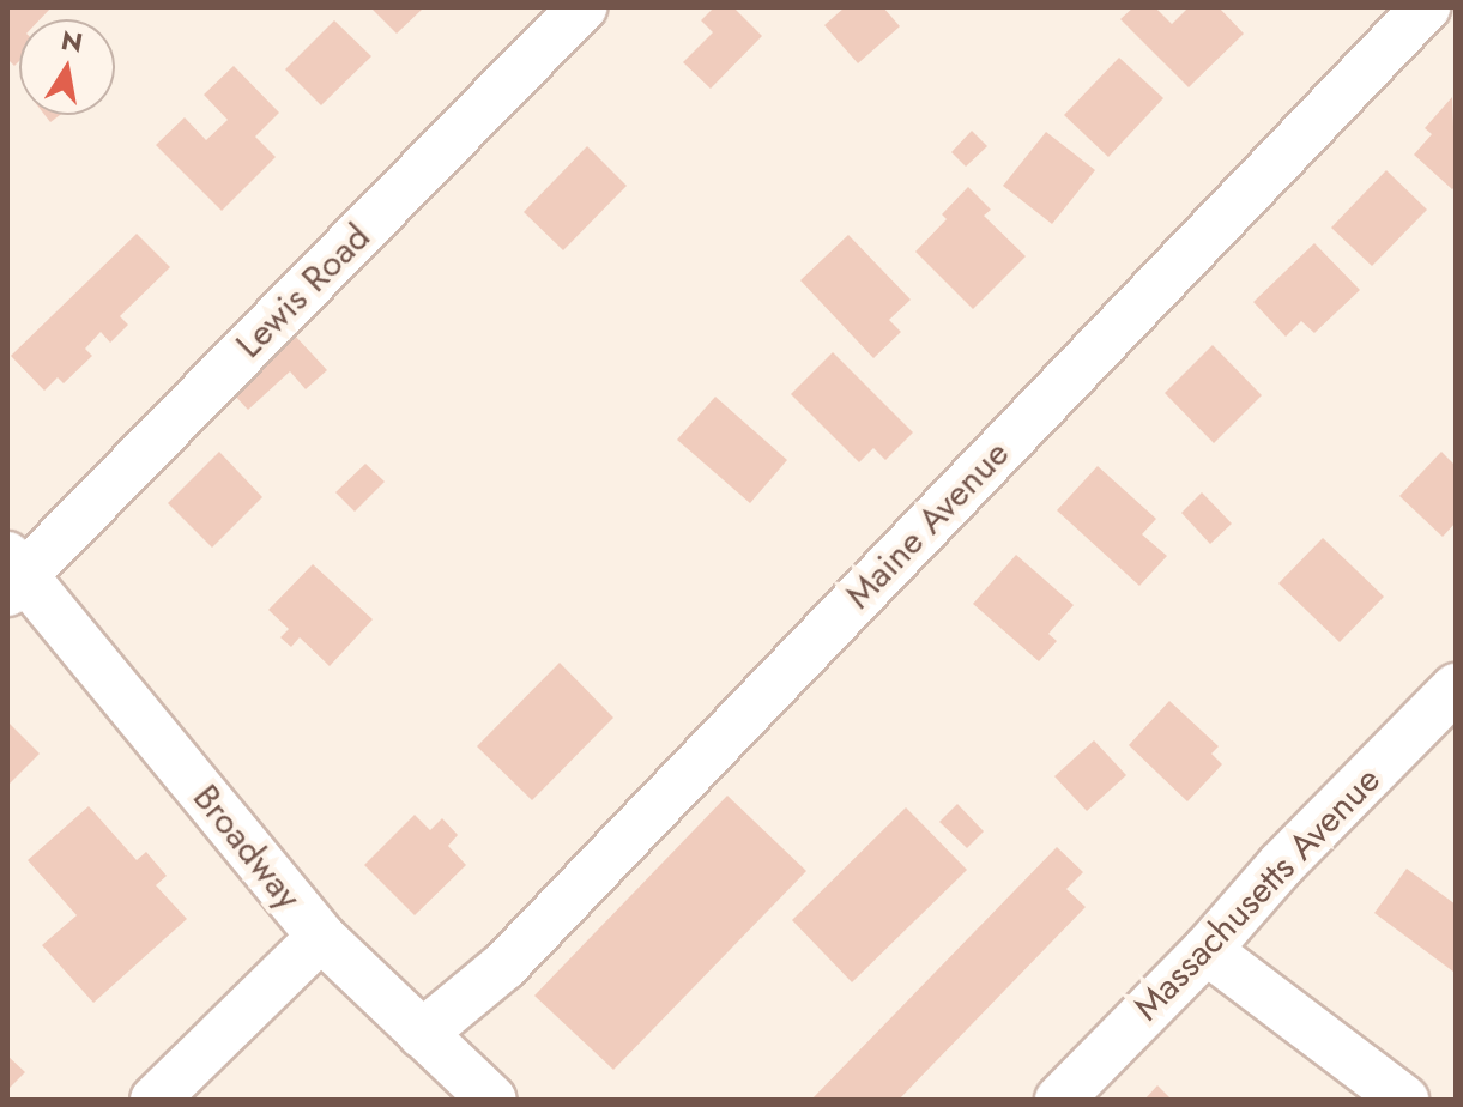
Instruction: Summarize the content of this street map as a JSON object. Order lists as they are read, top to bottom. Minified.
{"streets":{"street":["Lewis Road","Maine Avenue","Broadway","Massachusetts Avenue"]},"crossings":[["Lewis Road","Broadway"],["Maine Avenue","Broadway"]],"north":"top"}
